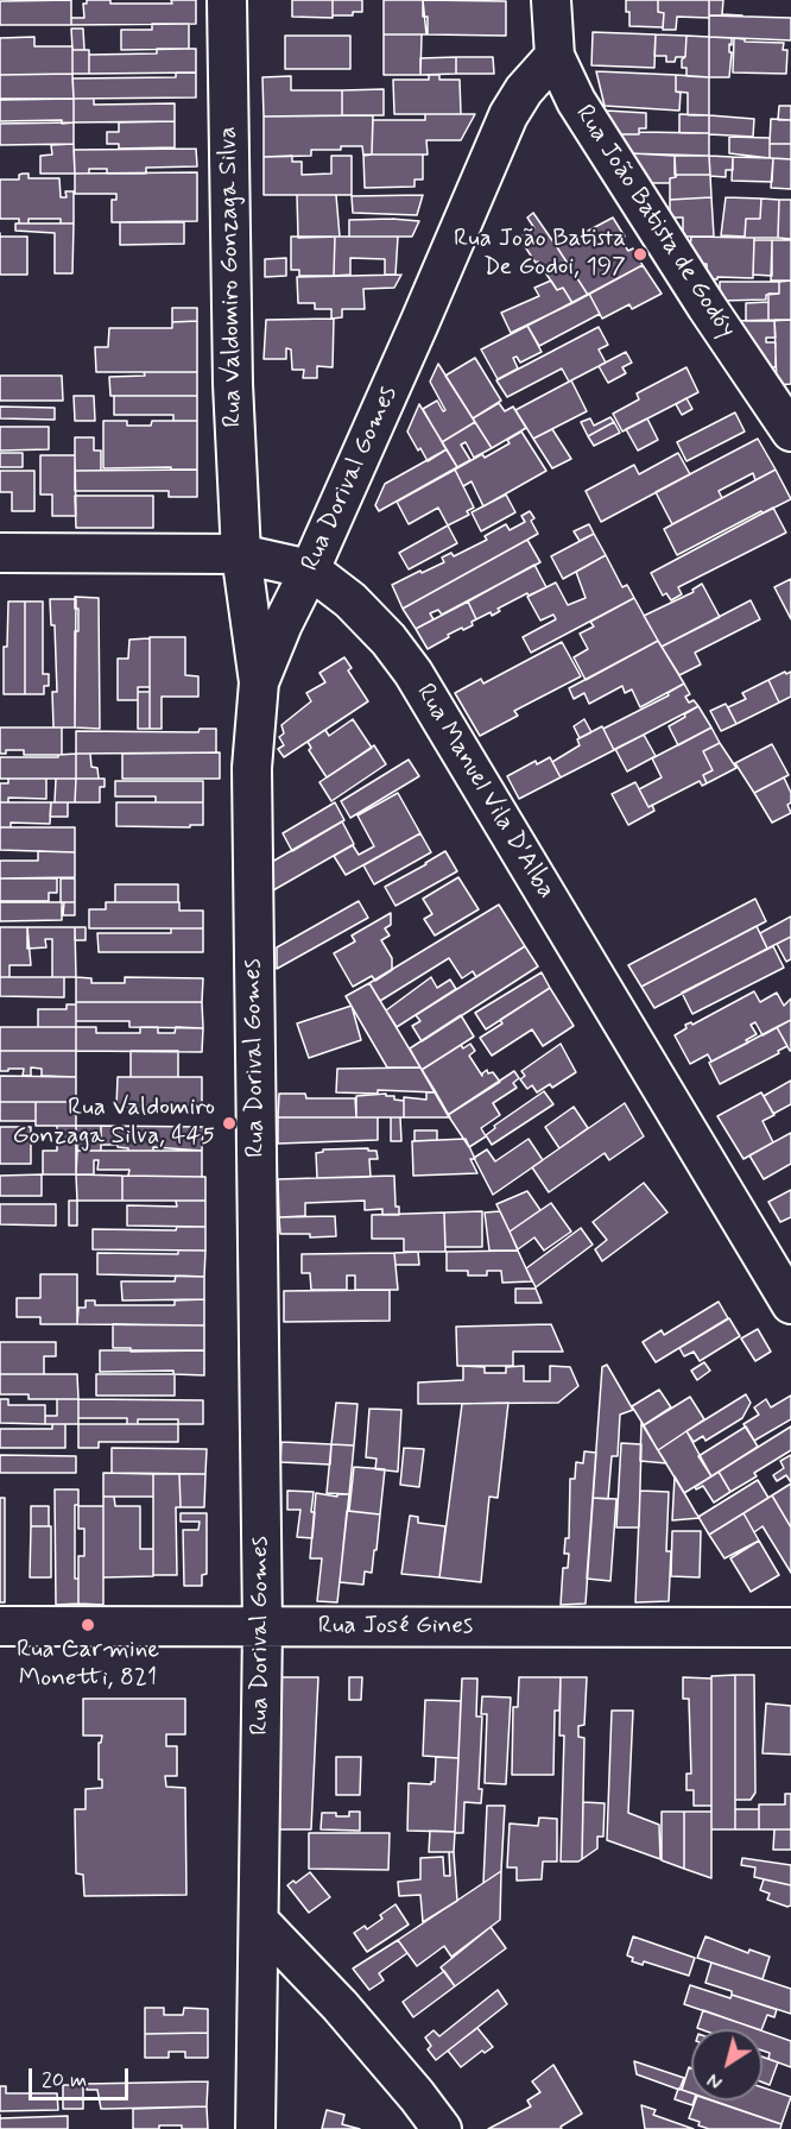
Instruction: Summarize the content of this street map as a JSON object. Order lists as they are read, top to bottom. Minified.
{"streets":{"street":["Rua João Batista de Godóy","Rua Valdomiro Gonzaga Silva","Rua Dorival Gomes","Rua Manuel Vila D'Alba","Rua José Gines"]},"crossings":[["Rua João Batista de Godóy","Rua Dorival Gomes"],["Rua Valdomiro Gonzaga Silva","Rua Dorival Gomes"],["Rua Valdomiro Gonzaga Silva","Rua Manuel Vila D'Alba"],["Rua Dorival Gomes","Rua Manuel Vila D'Alba"],["Rua Dorival Gomes","Rua José Gines"]],"places":["Rua João Batista De Godoi, 197","Rua Valdomiro Gonzaga Silva, 445","Rua Carmine Monetti, 821"],"scale_bar":"20 m","north":"bottom left"}
